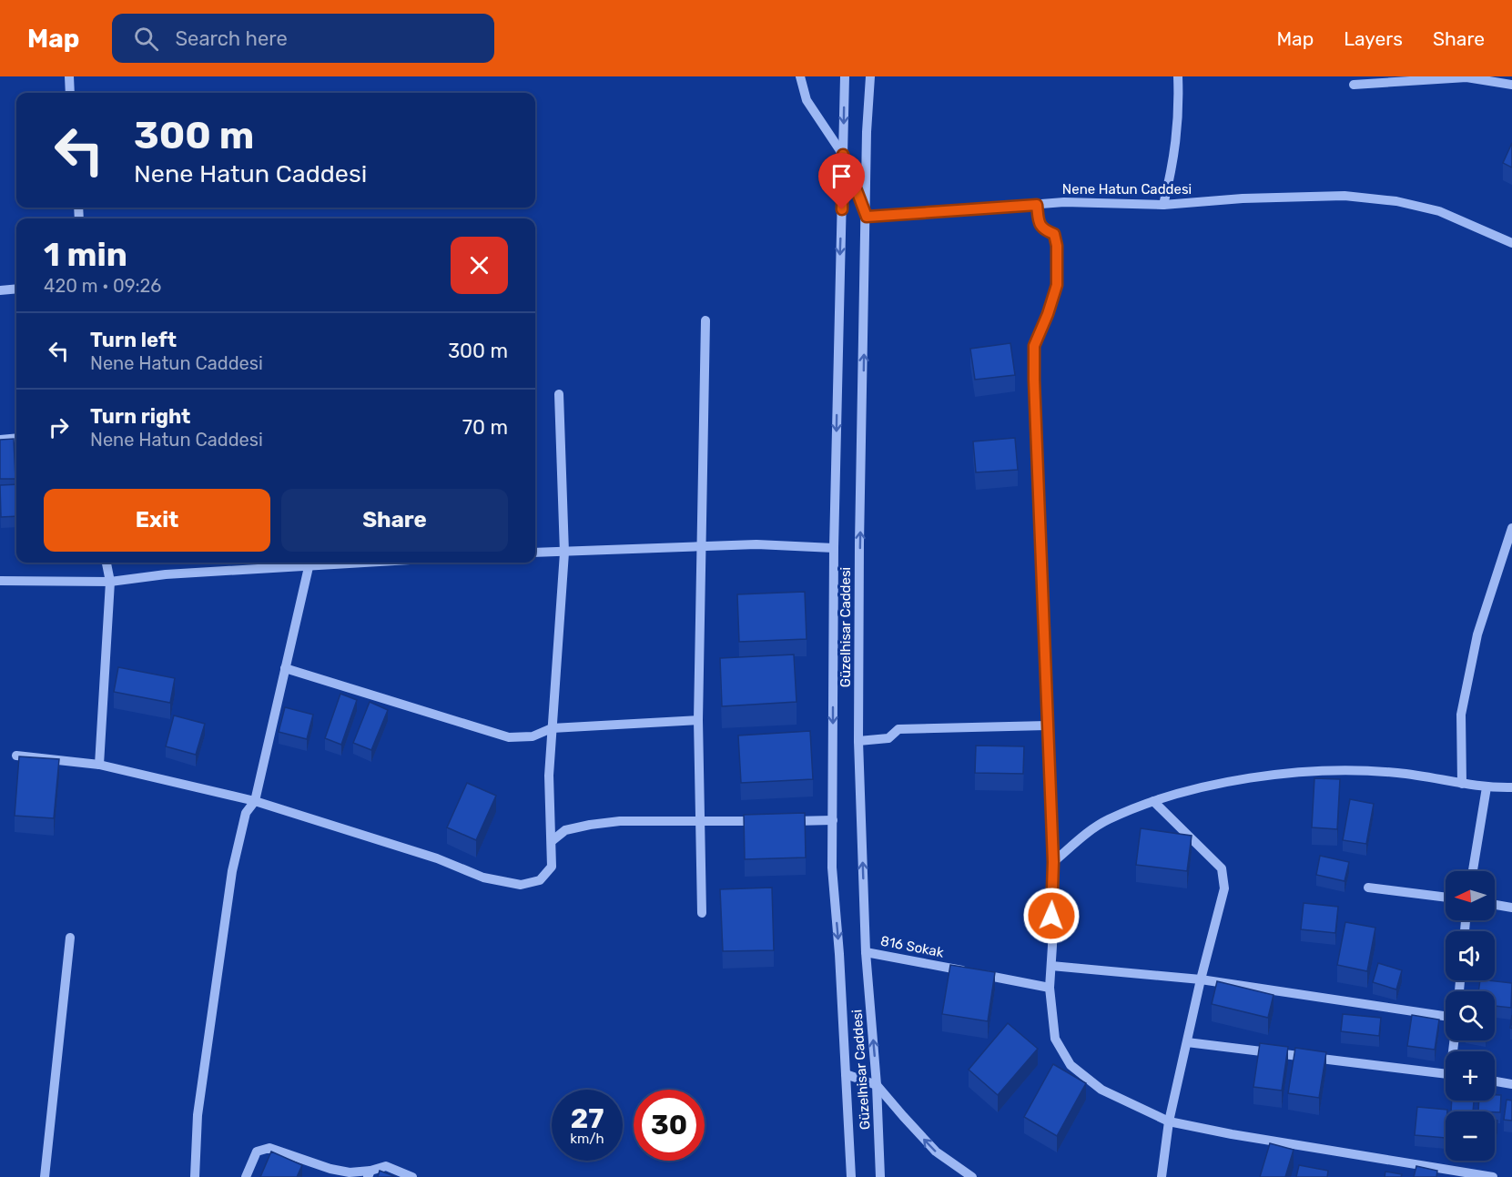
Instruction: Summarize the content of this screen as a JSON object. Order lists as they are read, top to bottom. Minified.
{"streets":{"street":["Nene Hatun Caddesi","Güzelhisar Caddesi","816 Sokak"]},"crossings":[["Nene Hatun Caddesi","Güzelhisar Caddesi"],["Güzelhisar Caddesi","816 Sokak"]],"north":"left","page":{"header":"Map","search":"Search here","nav":["Map","Layers","Share"],"turn":["300 m","Nene Hatun Caddesi"],"heading":["1 min","420 m · 09:26"],"list":[{"name":"Turn left","note":"Nene Hatun Caddesi","value":"300 m"},{"name":"Turn right","note":"Nene Hatun Caddesi","value":"70 m"}],"buttons":["Exit","Share"],"map_buttons":["+","−"],"speed":"27 km/h","limit":"30"}}
